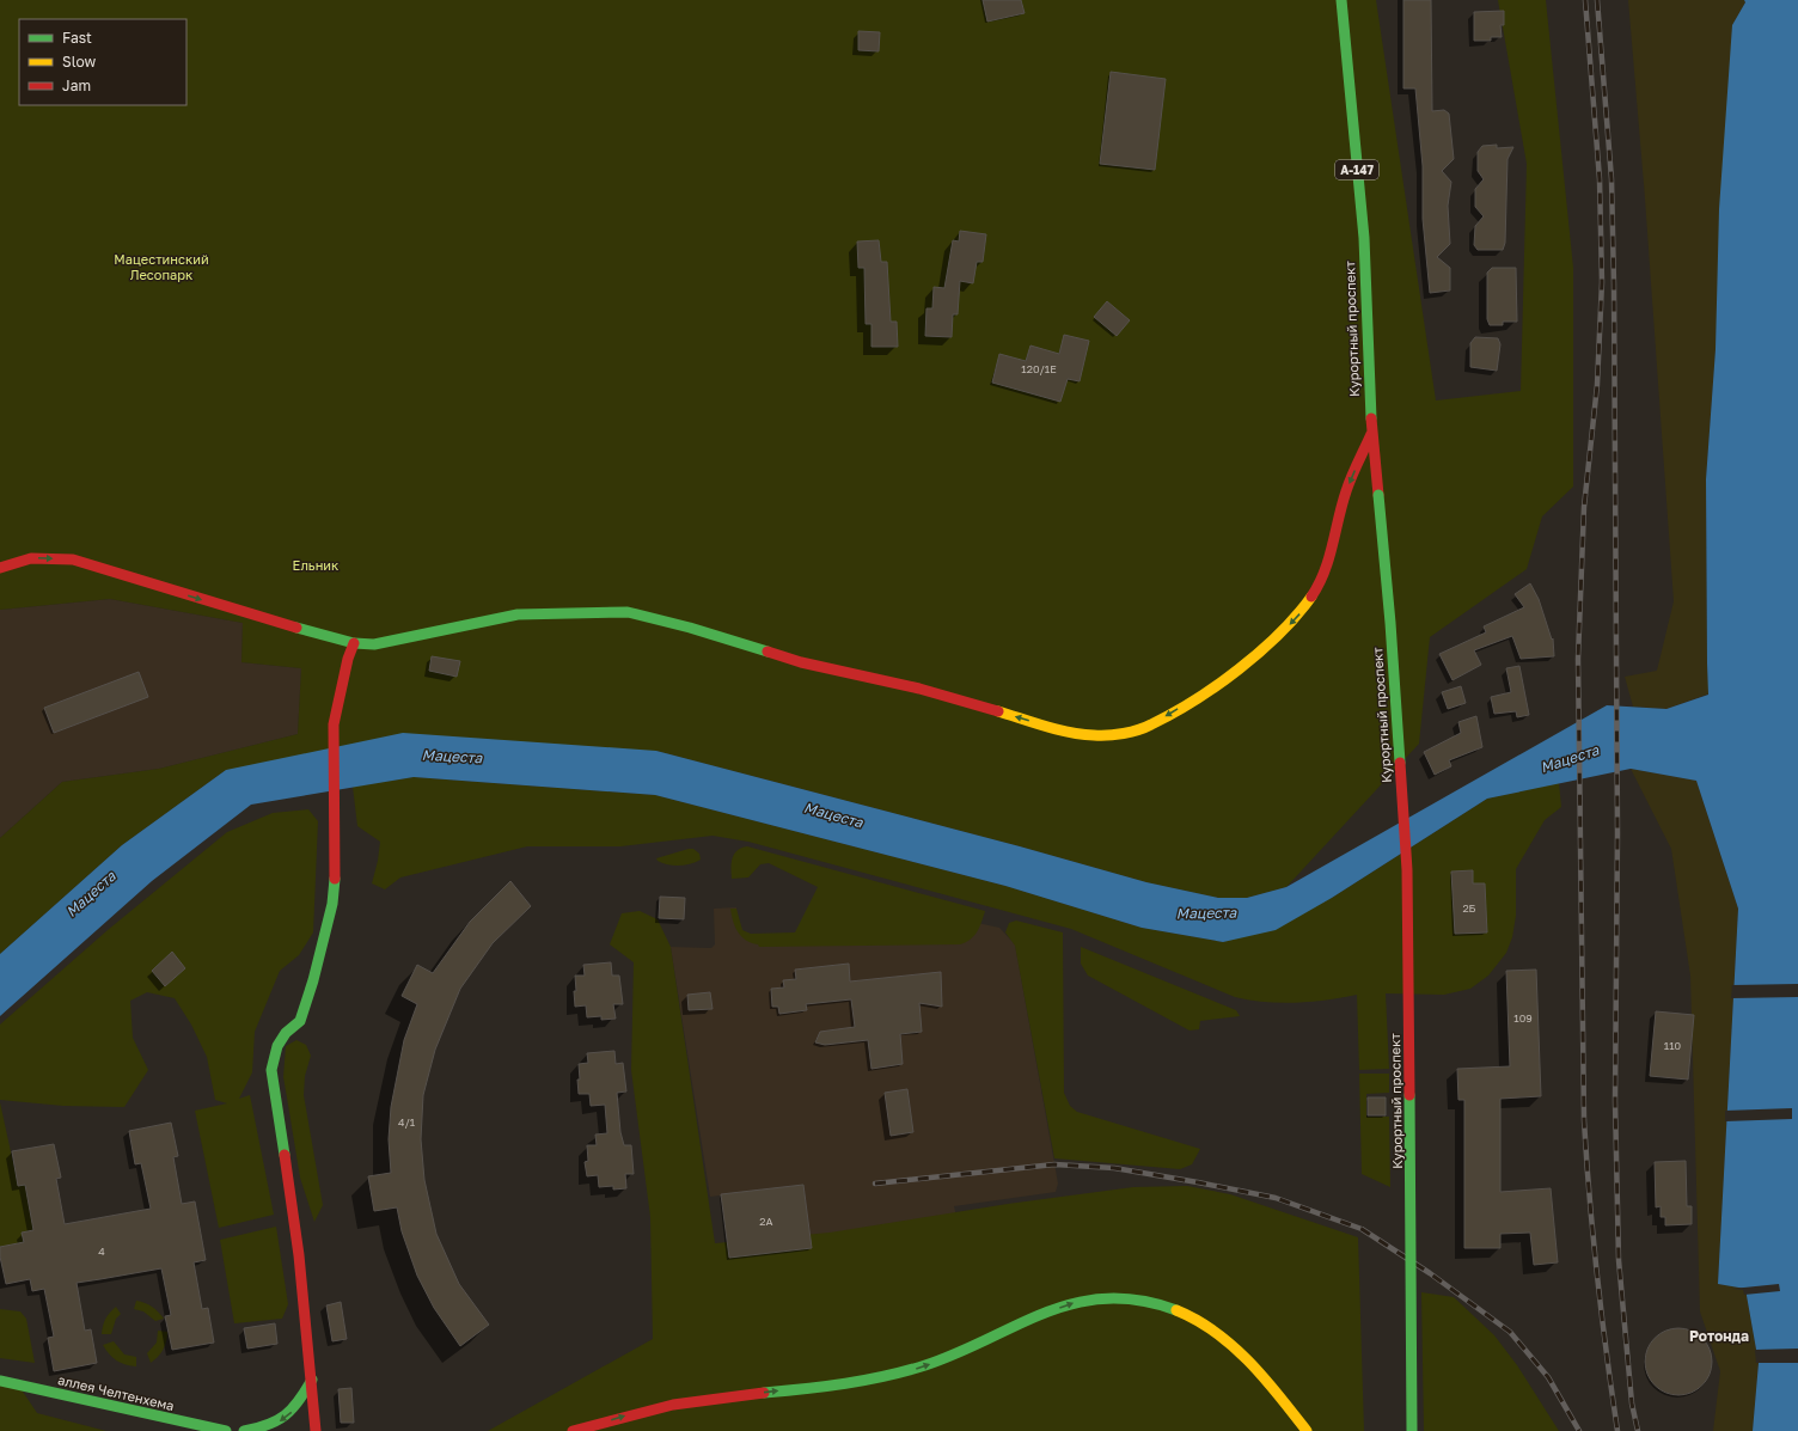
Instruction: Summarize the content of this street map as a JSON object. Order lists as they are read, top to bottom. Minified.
{"streets":{"main road":["А-147","Курортный проспект","аллея Челтенхема"]},"districts":["Ротонда"],"water":["Мацеста"],"parks":["Мацестинский Лесопарк","Ельник"],"house_numbers":["120/1Е","2Б","109","110","4/1","2А","4"],"legend":["Fast","Slow","Jam"]}
